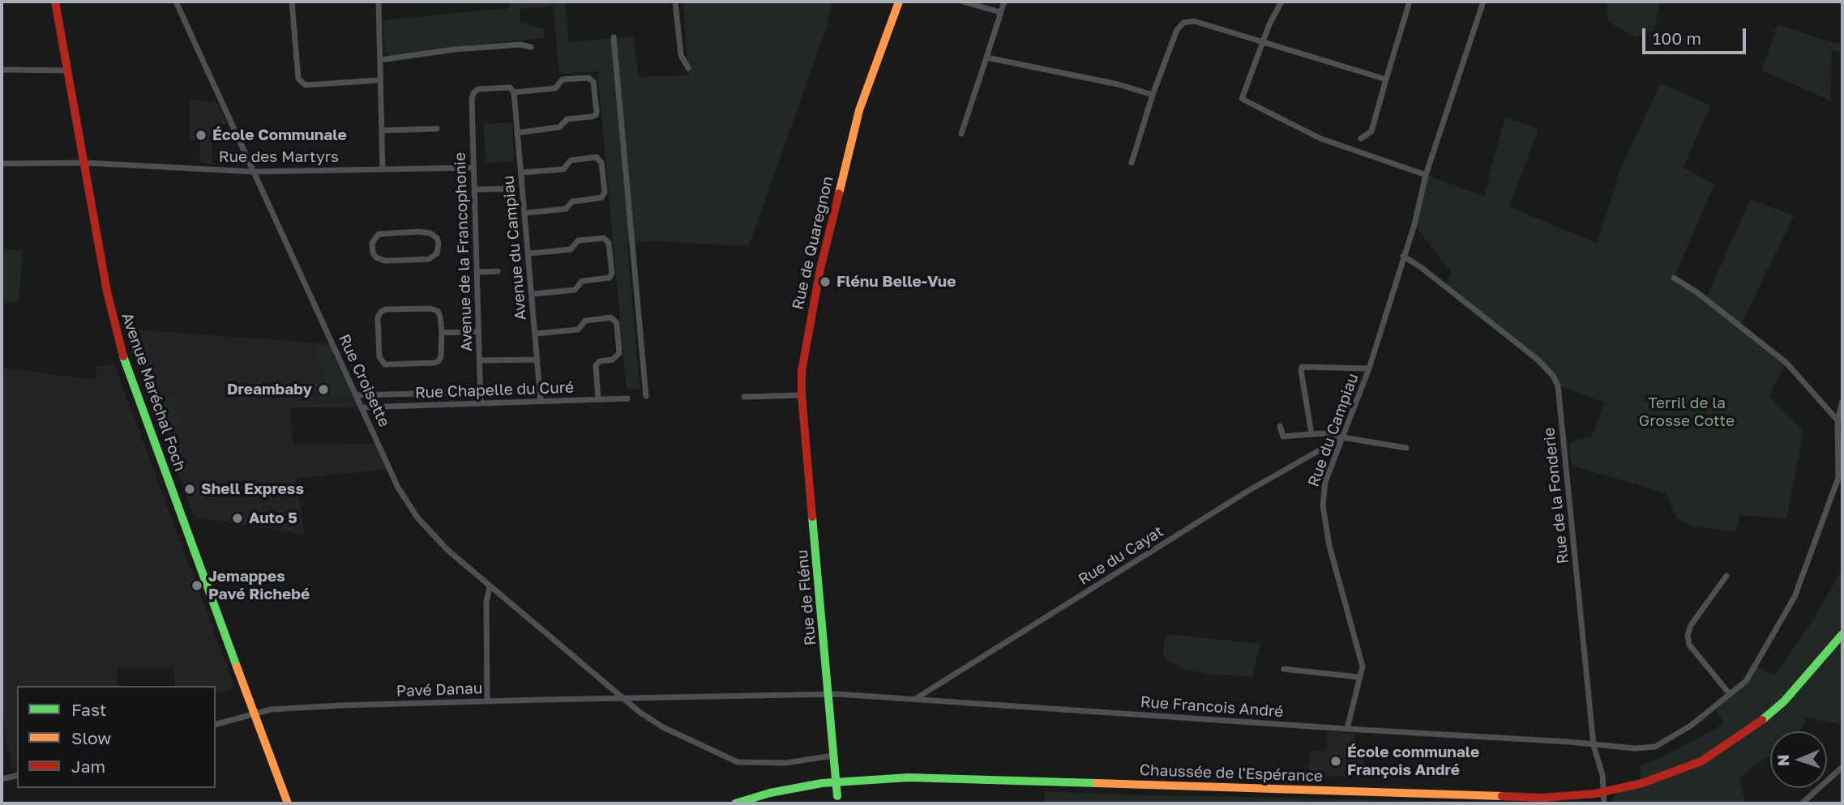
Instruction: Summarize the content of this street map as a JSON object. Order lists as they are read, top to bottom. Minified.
{"streets":{"main road":["Rue de Quaregnon","Avenue Maréchal Foch","Rue de Flénu","Chaussée de l'Espérance"],"street":["Rue des Martyrs","Avenue du Campiau","Avenue de la Francophonie","Rue Croisette","Rue Chapelle du Curé","Rue du Campiau","Rue de la Fonderie","Rue du Cayat","Pavé Danau","Rue Francois André"]},"crossings":[["Rue des Martyrs","Avenue de la Francophonie"],["Rue des Martyrs","Rue Croisette"],["Rue des Martyrs","Avenue Maréchal Foch"],["Rue de Quaregnon","Rue de Flénu"],["Avenue du Campiau","Avenue de la Francophonie"],["Avenue du Campiau","Rue Chapelle du Curé"],["Avenue de la Francophonie","Rue Chapelle du Curé"],["Rue Croisette","Rue Chapelle du Curé"],["Rue Croisette","Rue de Flénu"],["Rue Croisette","Pavé Danau"],["Avenue Maréchal Foch","Pavé Danau"],["Rue du Campiau","Rue de la Fonderie"],["Rue du Campiau","Rue du Cayat"],["Rue du Campiau","Rue Francois André"],["Rue de la Fonderie","Rue Francois André"],["Rue de la Fonderie","Chaussée de l'Espérance"],["Rue du Cayat","Rue Francois André"],["Rue de Flénu","Pavé Danau"],["Rue de Flénu","Rue Francois André"],["Pavé Danau","Rue Francois André"]],"parks":["Terril de la Grosse Cotte"],"places":["École Communale","Flénu Belle-Vue","Dreambaby","Shell Express","Auto 5","Jemappes Pavé Richebé","École communale François André"],"legend":["Fast","Slow","Jam"],"scale_bar":"100 m","north":"left"}
